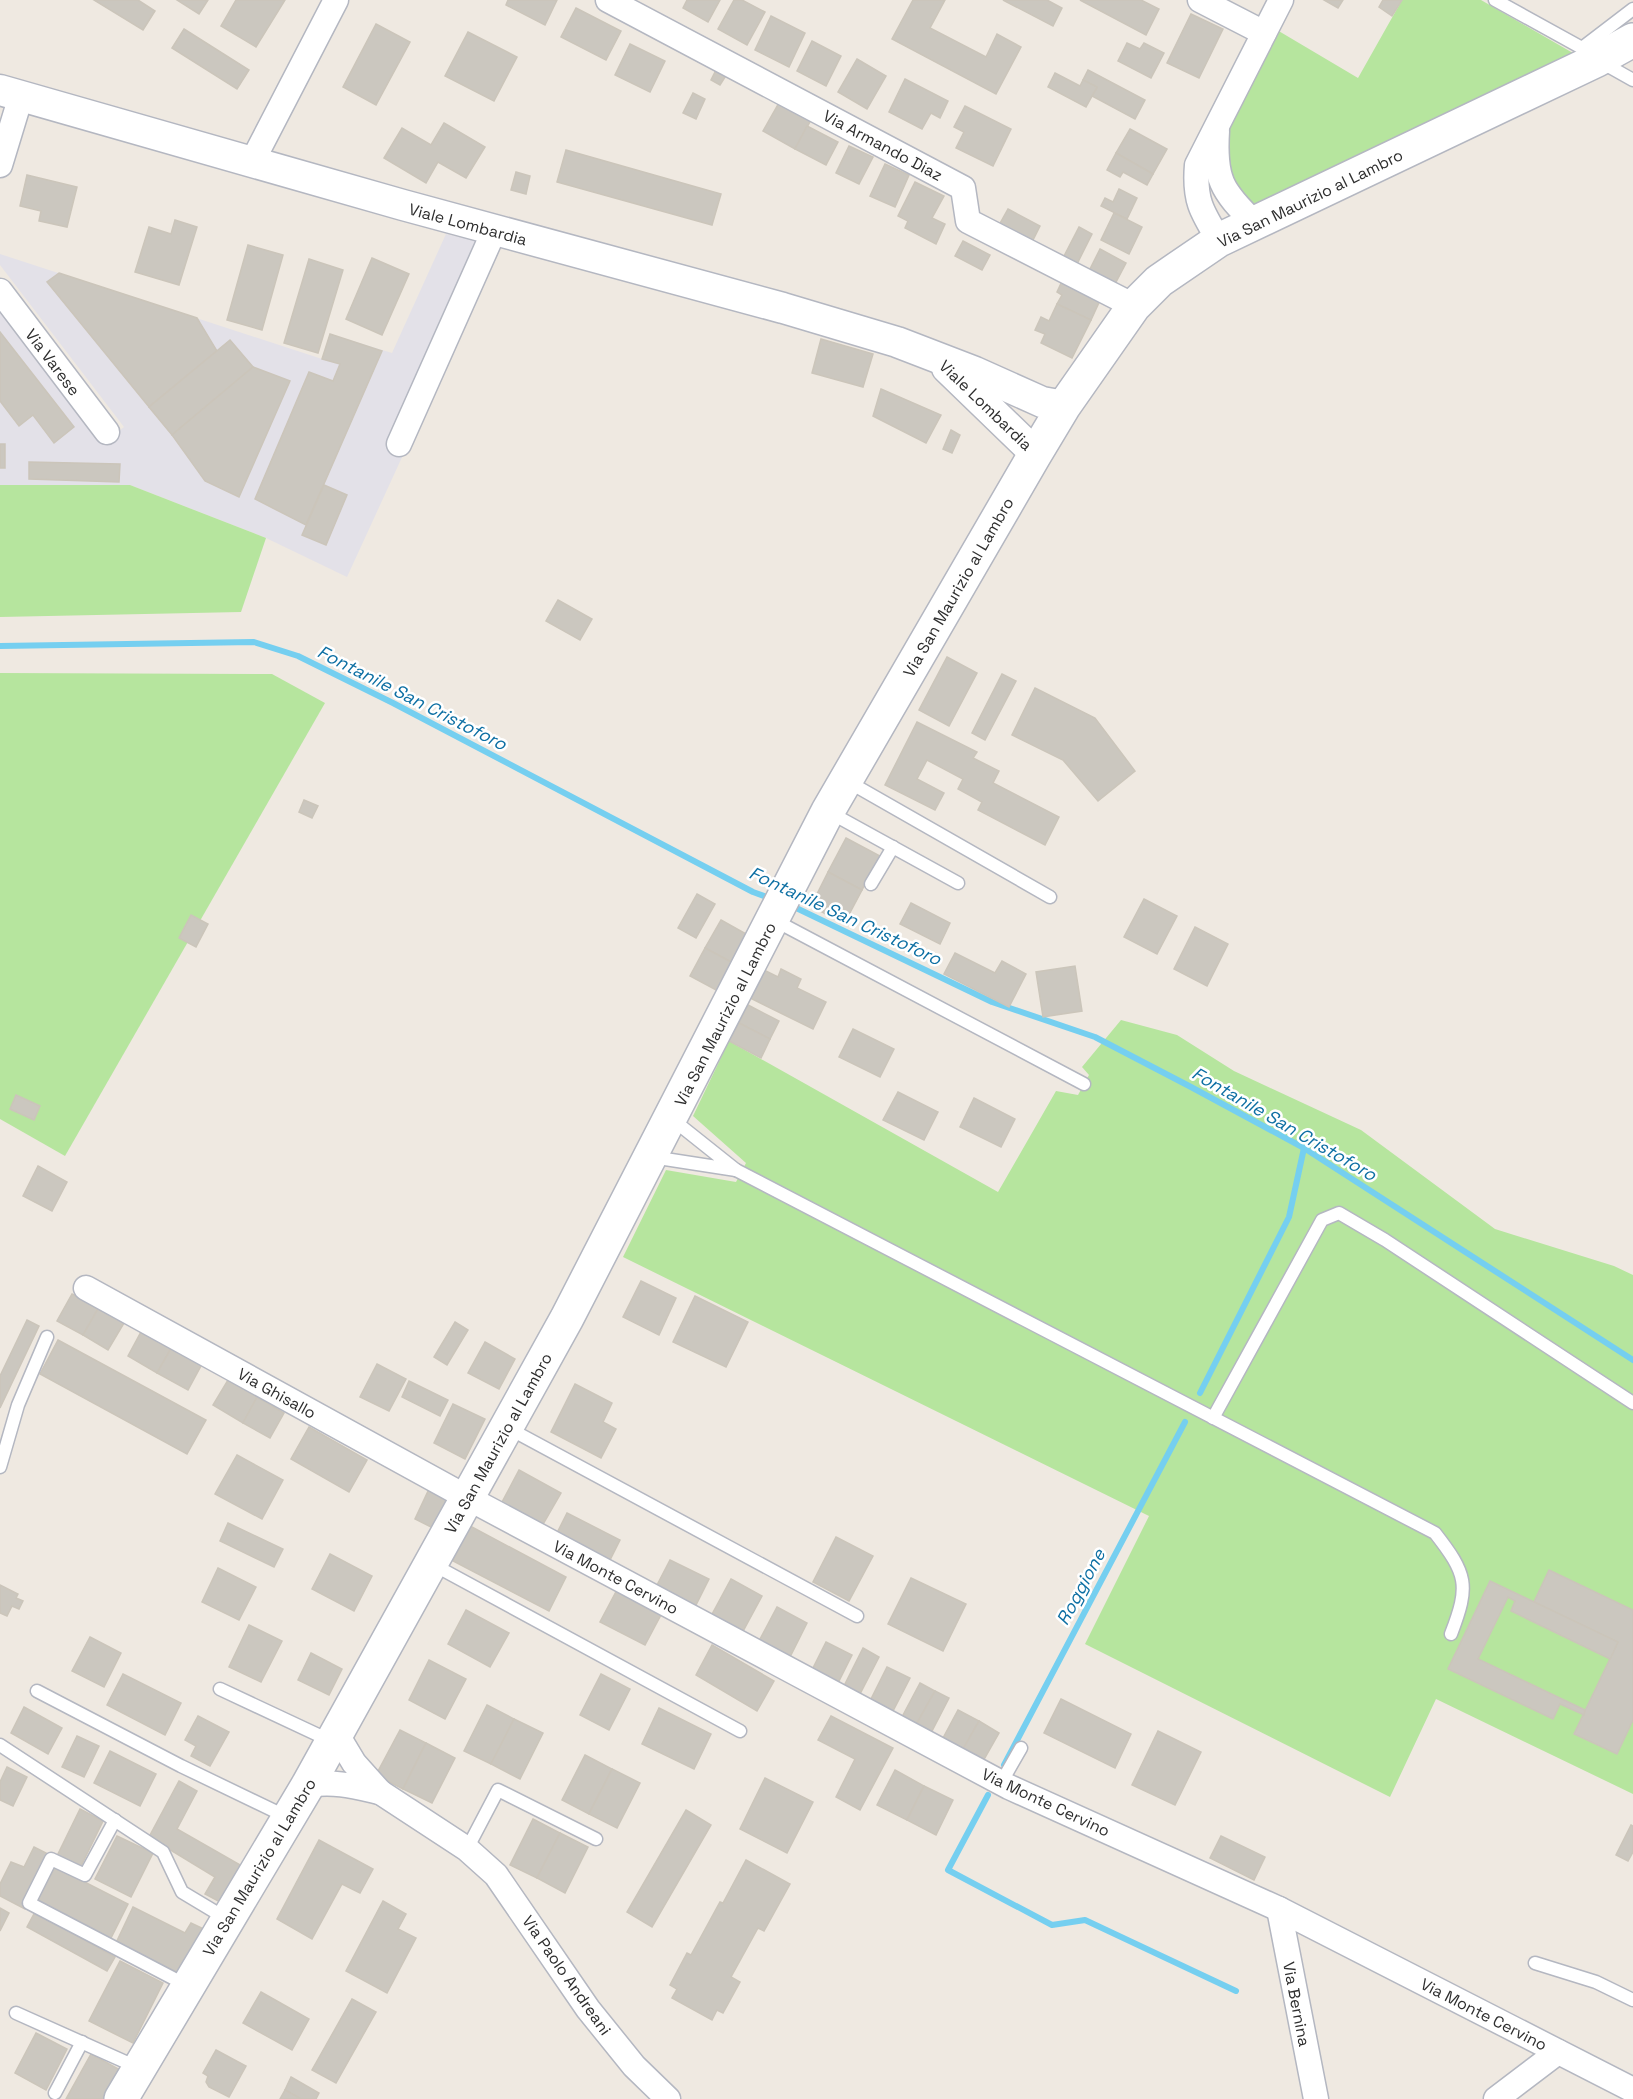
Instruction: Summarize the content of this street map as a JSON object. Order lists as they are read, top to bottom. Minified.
{"streets":{"main road":["Via San Maurizio al Lambro"],"street":["Via Armando Diaz","Viale Lombardia","Via Varese","Via Ghisallo","Via Monte Cervino","Via Paolo Andreani","Via Bernina"]},"crossings":[["Via Armando Diaz","Via San Maurizio al Lambro"],["Via San Maurizio al Lambro","Viale Lombardia"],["Via San Maurizio al Lambro","Via Ghisallo"],["Via San Maurizio al Lambro","Via Monte Cervino"],["Via San Maurizio al Lambro","Via Paolo Andreani"],["Via Ghisallo","Via Monte Cervino"],["Via Monte Cervino","Via Bernina"]],"water":["Fontanile San Cristoforo","Roggione"]}
